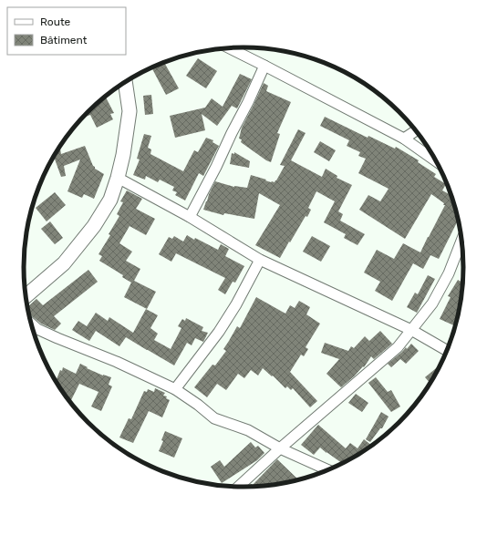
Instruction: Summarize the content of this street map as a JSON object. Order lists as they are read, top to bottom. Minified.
{"legend":["Route","Bâtiment"]}
